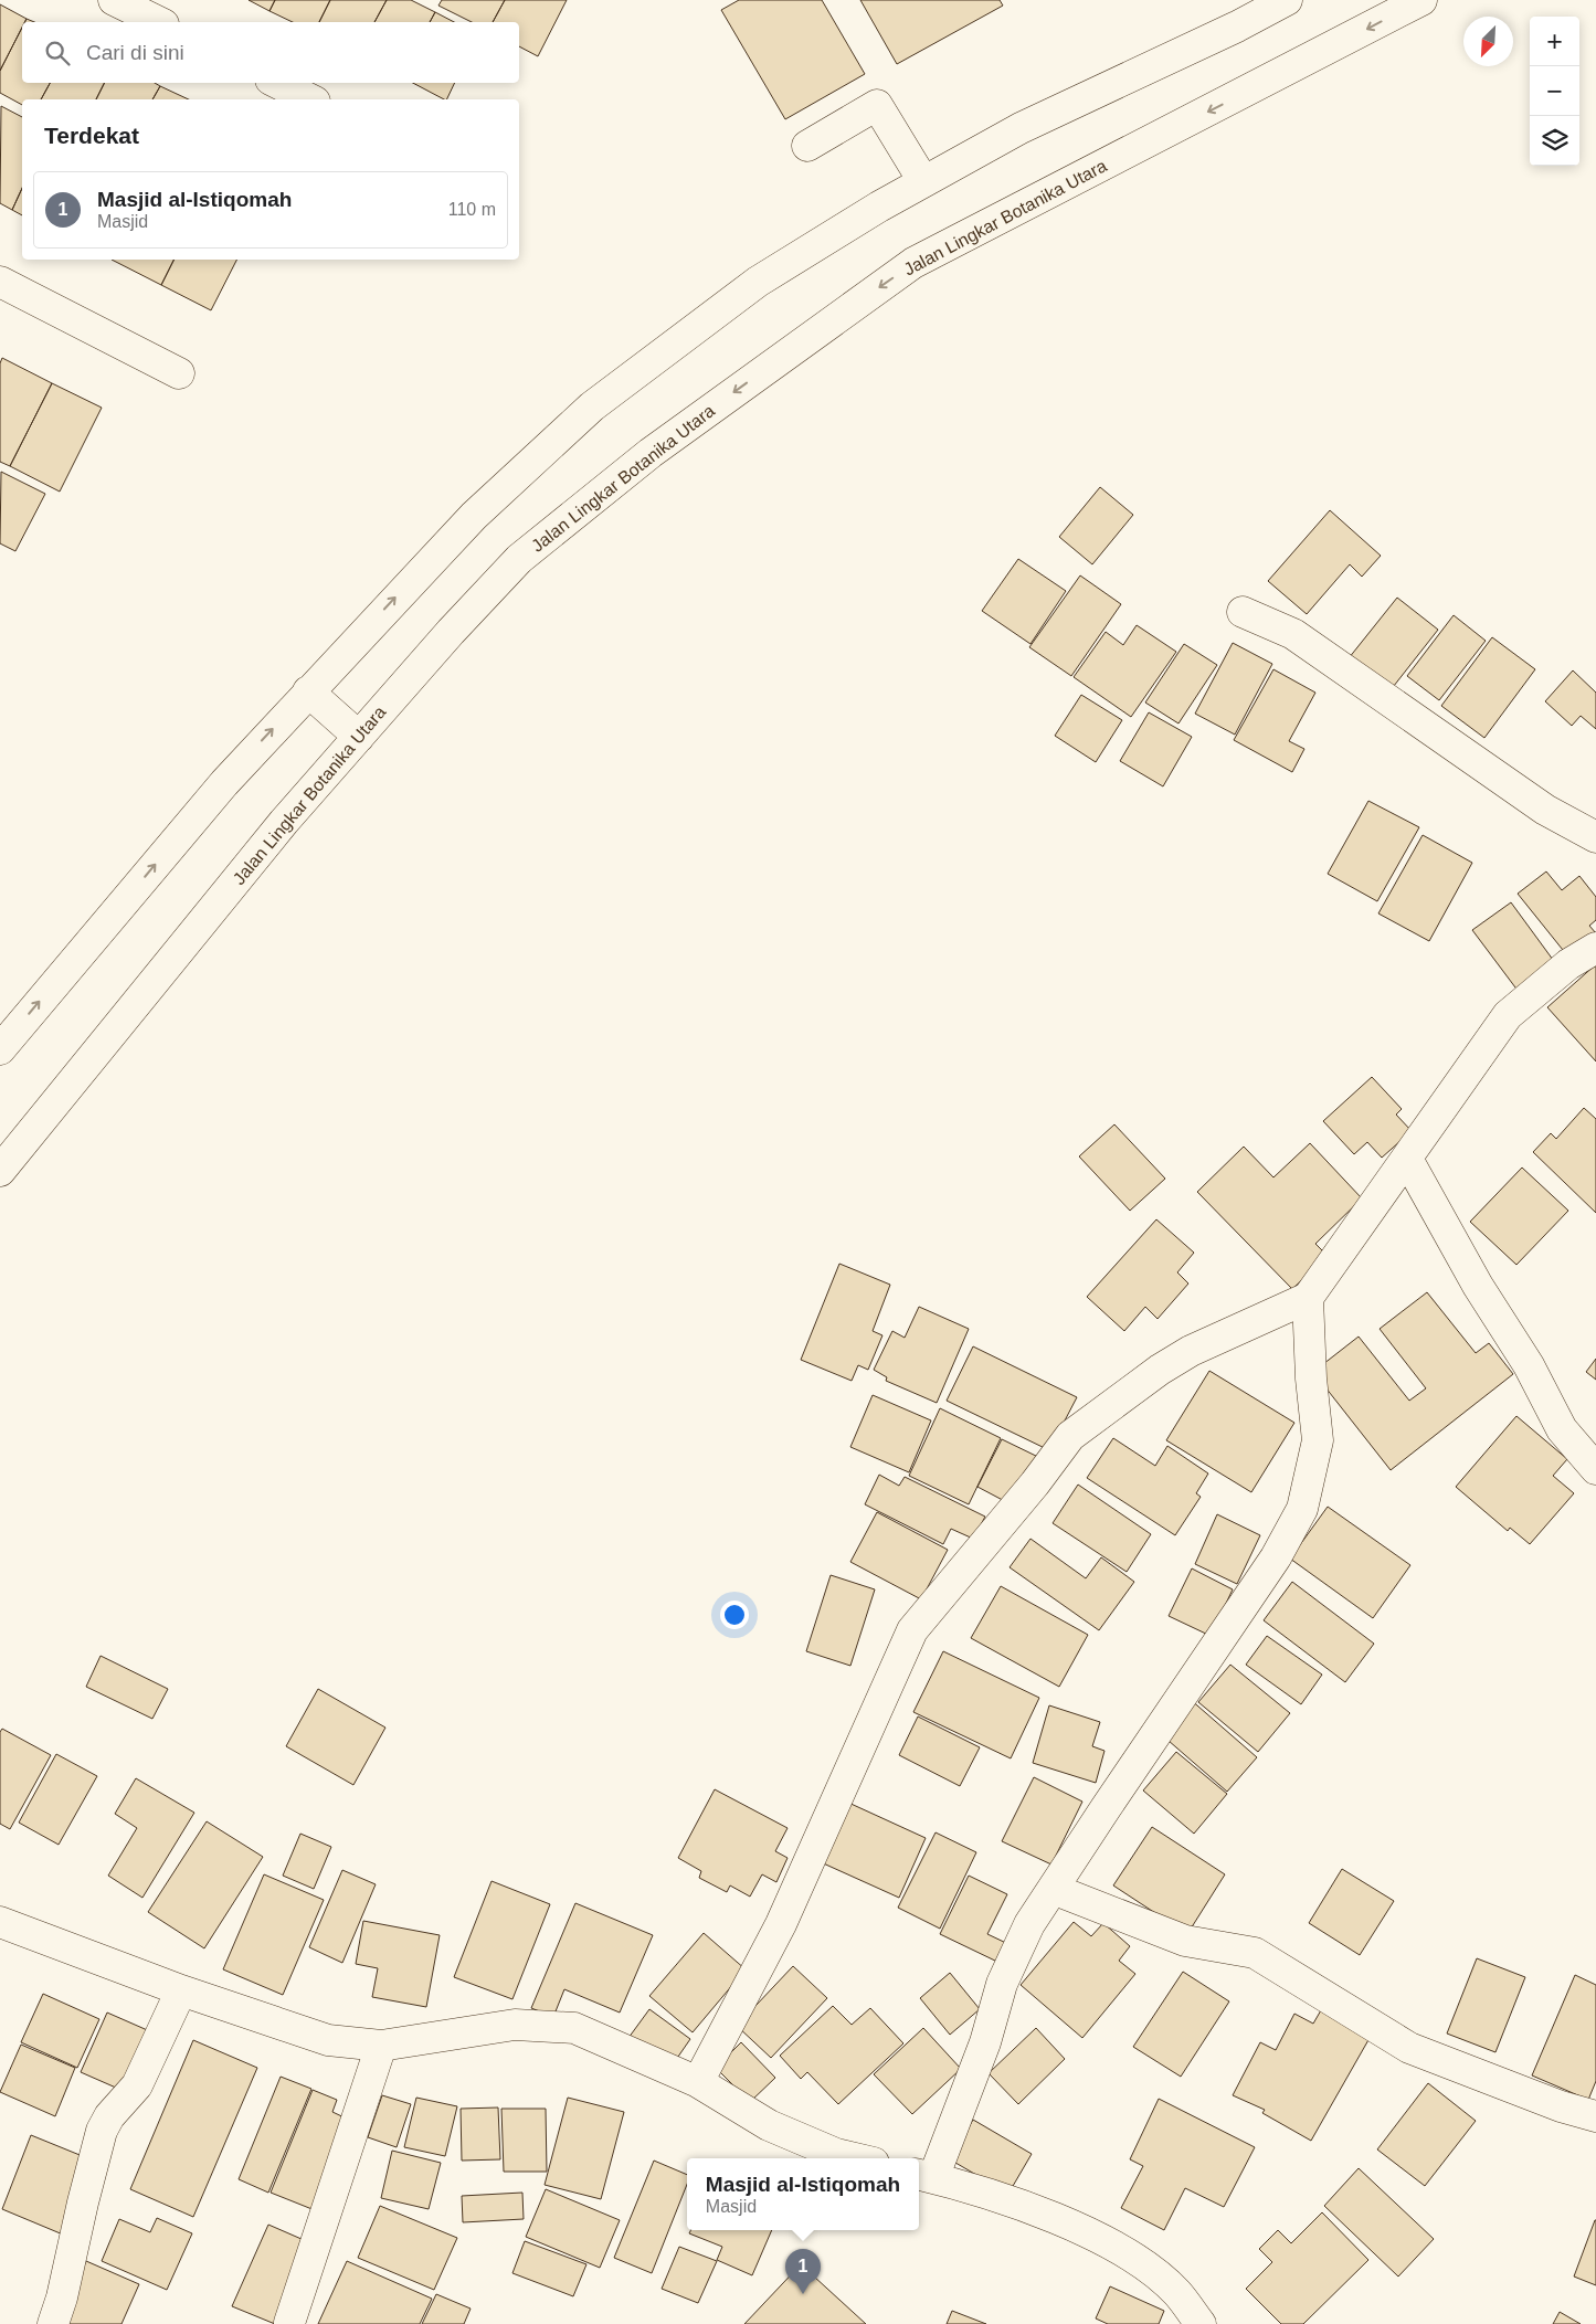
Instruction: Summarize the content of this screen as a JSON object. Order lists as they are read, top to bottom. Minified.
{"streets":{"street":["Jalan Lingkar Botanika Utara"]},"north":"bottom left","page":{"map_buttons":["+","−"],"search":"Cari di sini","heading":"Terdekat","list":[{"mark":"1","name":"Masjid al-Istiqomah","note":"Masjid","value":"110 m"}],"popup":["Masjid al-Istiqomah","Masjid"],"pins":"1"}}
